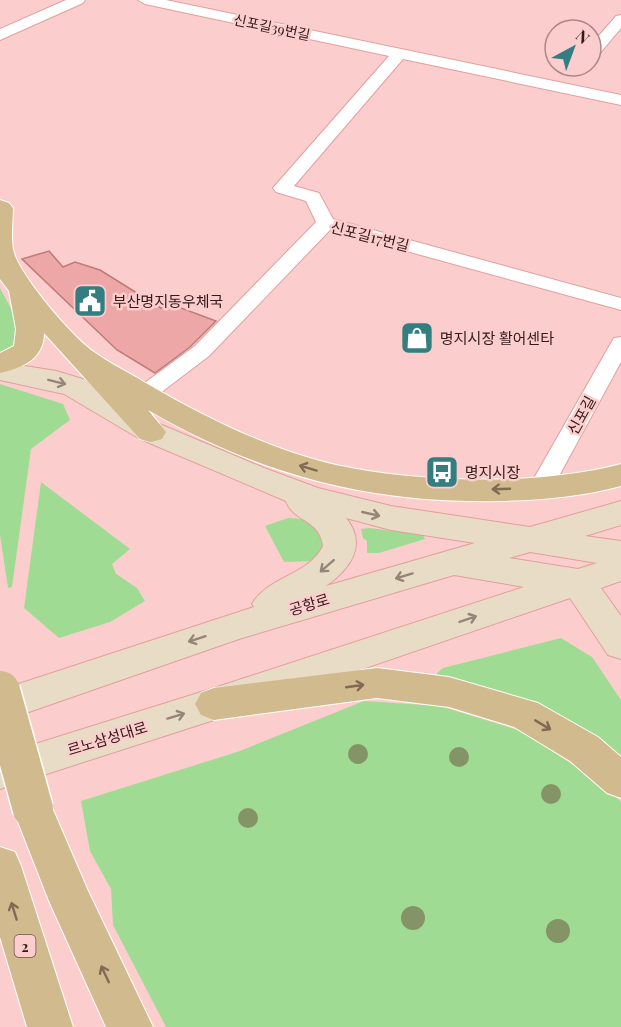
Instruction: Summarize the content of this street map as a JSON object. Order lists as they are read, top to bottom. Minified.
{"streets":{"main road":["공항로","르노삼성대로","2"],"street":["신포길39번길","신포길17번길","신포길"]},"one_way":["르노삼성대로"],"places":{"public building":["부산명지동우체국"],"shop":["명지시장 활어센타"],"bus stop":["명지시장"]},"north":"top right"}
